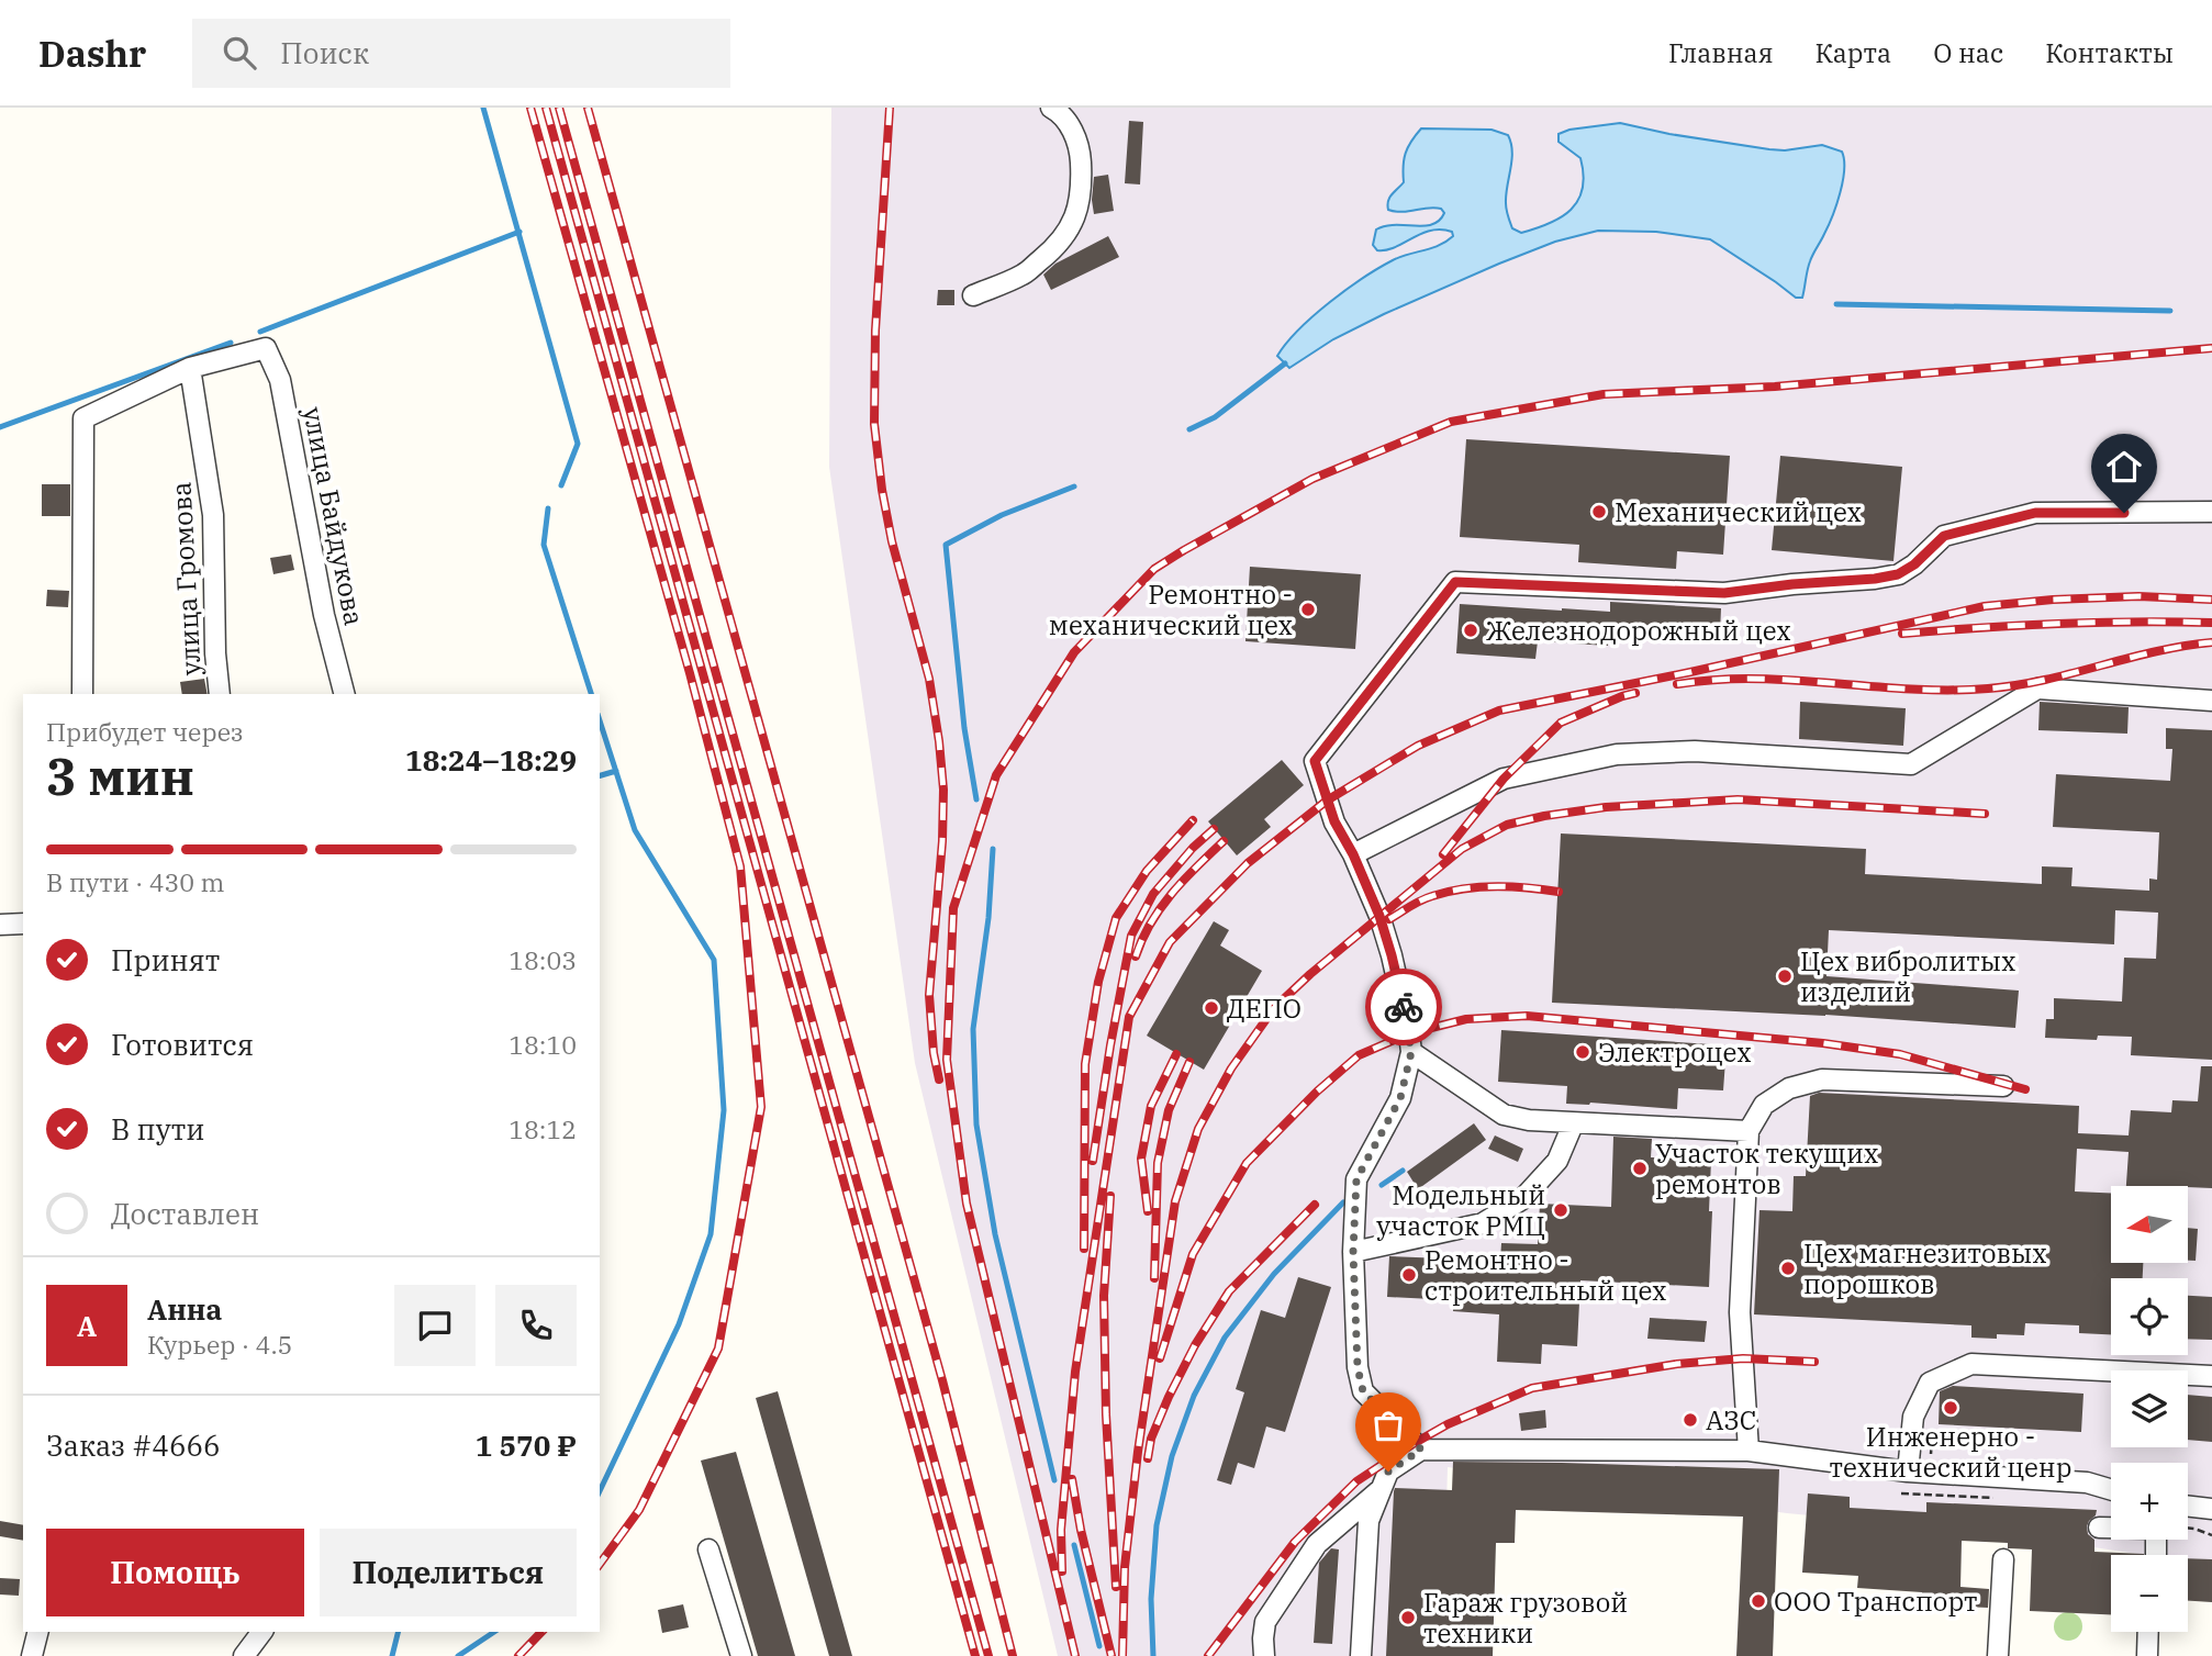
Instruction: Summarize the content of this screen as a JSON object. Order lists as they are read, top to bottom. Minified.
{"streets":{"street":["улица Байдукова","улица Громова"]},"crossings":[["улица Байдукова","улица Громова"]],"places":["Механический цех","Ремонтно - механический цех","Железнодорожный цех","Цех вибролитых изделий","ДЕПО","Электроцех","Участок текущих ремонтов","Модельный участок РМЦ","Цех магнезитовых порошков","Ремонтно - строительный цех","Инженерно - технический ценр","АЗС","ООО Транспорт","Гараж грузовой техники"],"north":"left","page":{"header":"Dashr","search":"Поиск","nav":["Главная","Карта","О нас","Контакты"],"heading":["3 мин","Прибудет через","18:24–18:29"],"panel":["Анна","Курьер · 4.5","Заказ #4666","1 570 ₽"],"bar":"В пути · 430 m","list":[["Принят","18:03"],["Готовится","18:10"],["В пути","18:12"],"Доставлен"],"map_buttons":["+","−"],"round":"А","buttons":["Помощь","Поделиться"]}}
